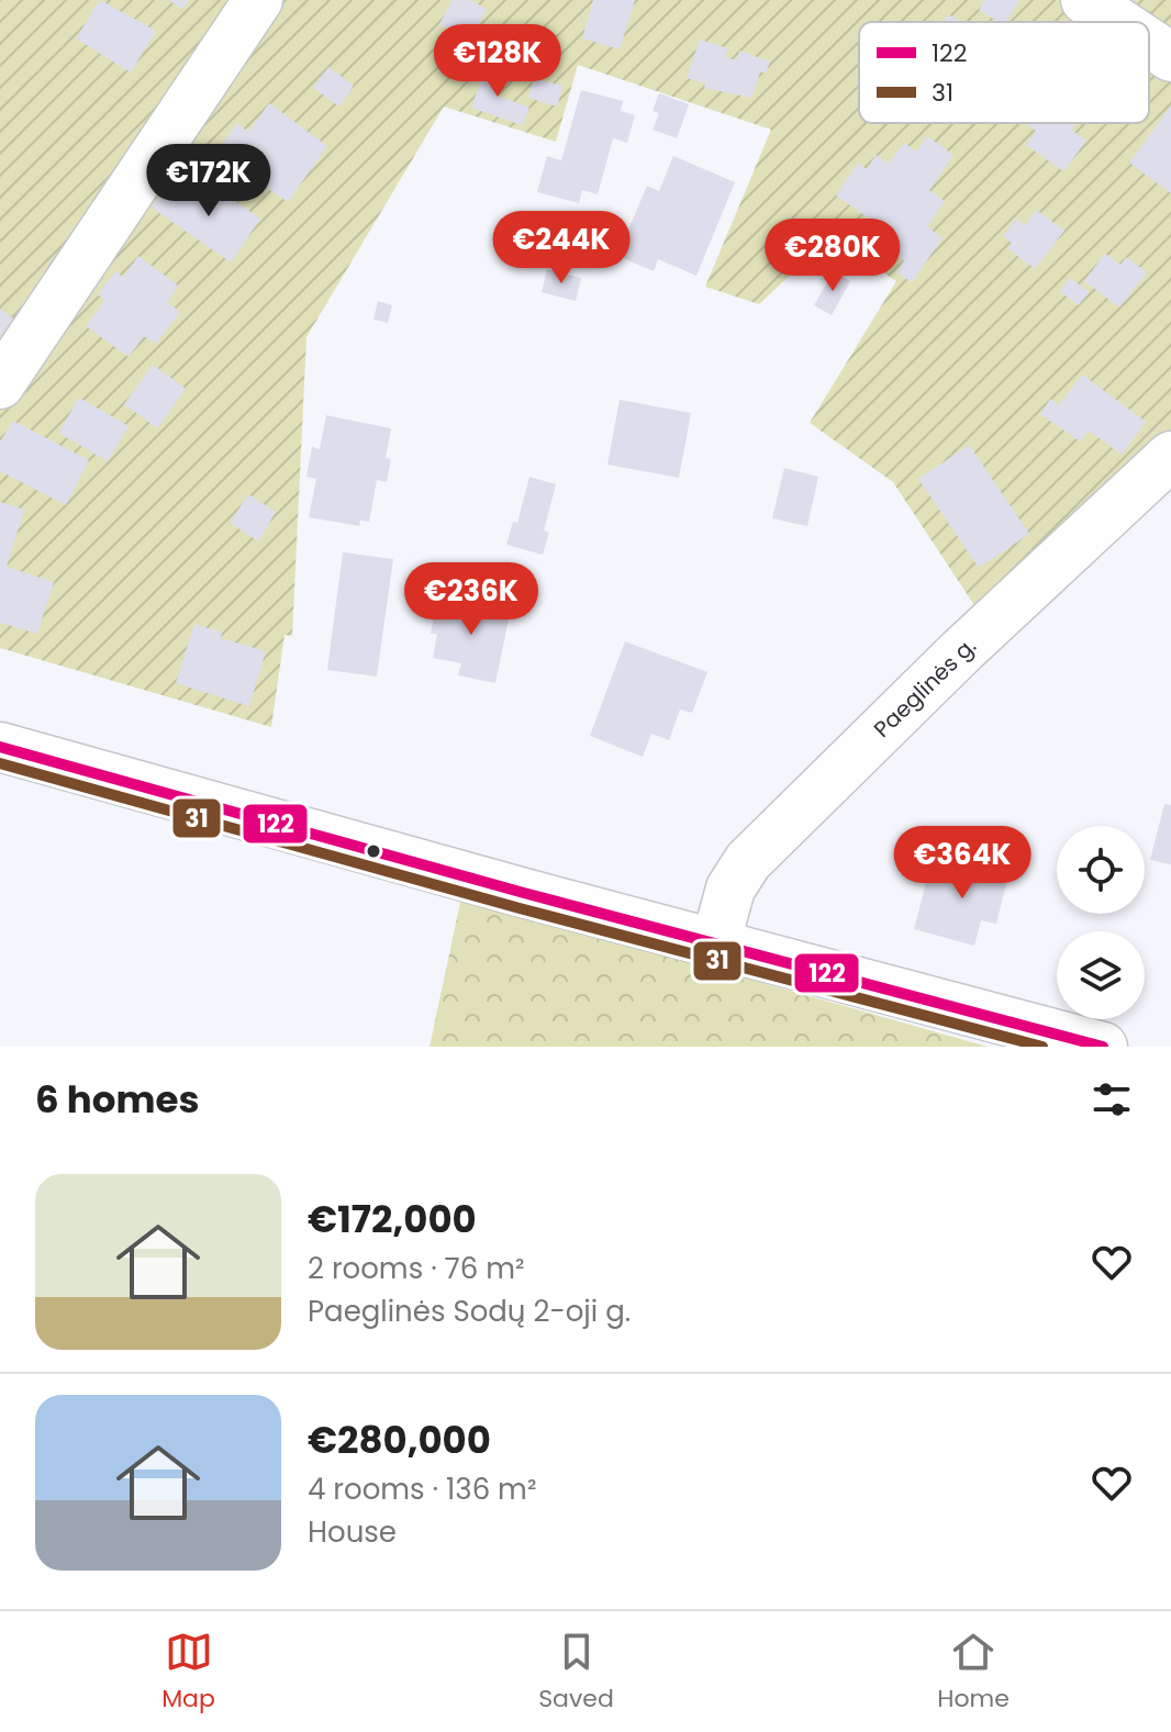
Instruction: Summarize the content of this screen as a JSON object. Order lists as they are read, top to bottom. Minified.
{"streets":{"street":["Paeglinės g."]},"lines":["transit line 122","transit line 31"],"legend":["122","31"],"page":{"price":["€128K","€172K","€244K","€280K","€236K","€364K"],"heading":"6 homes","list":[{"name":"€172,000","note":"2 rooms · 76 m² · Paeglinės Sodų 2-oji g."},{"name":"€280,000","note":"4 rooms · 136 m² · House"}],"tabs":["Map","Saved","Home"]}}
